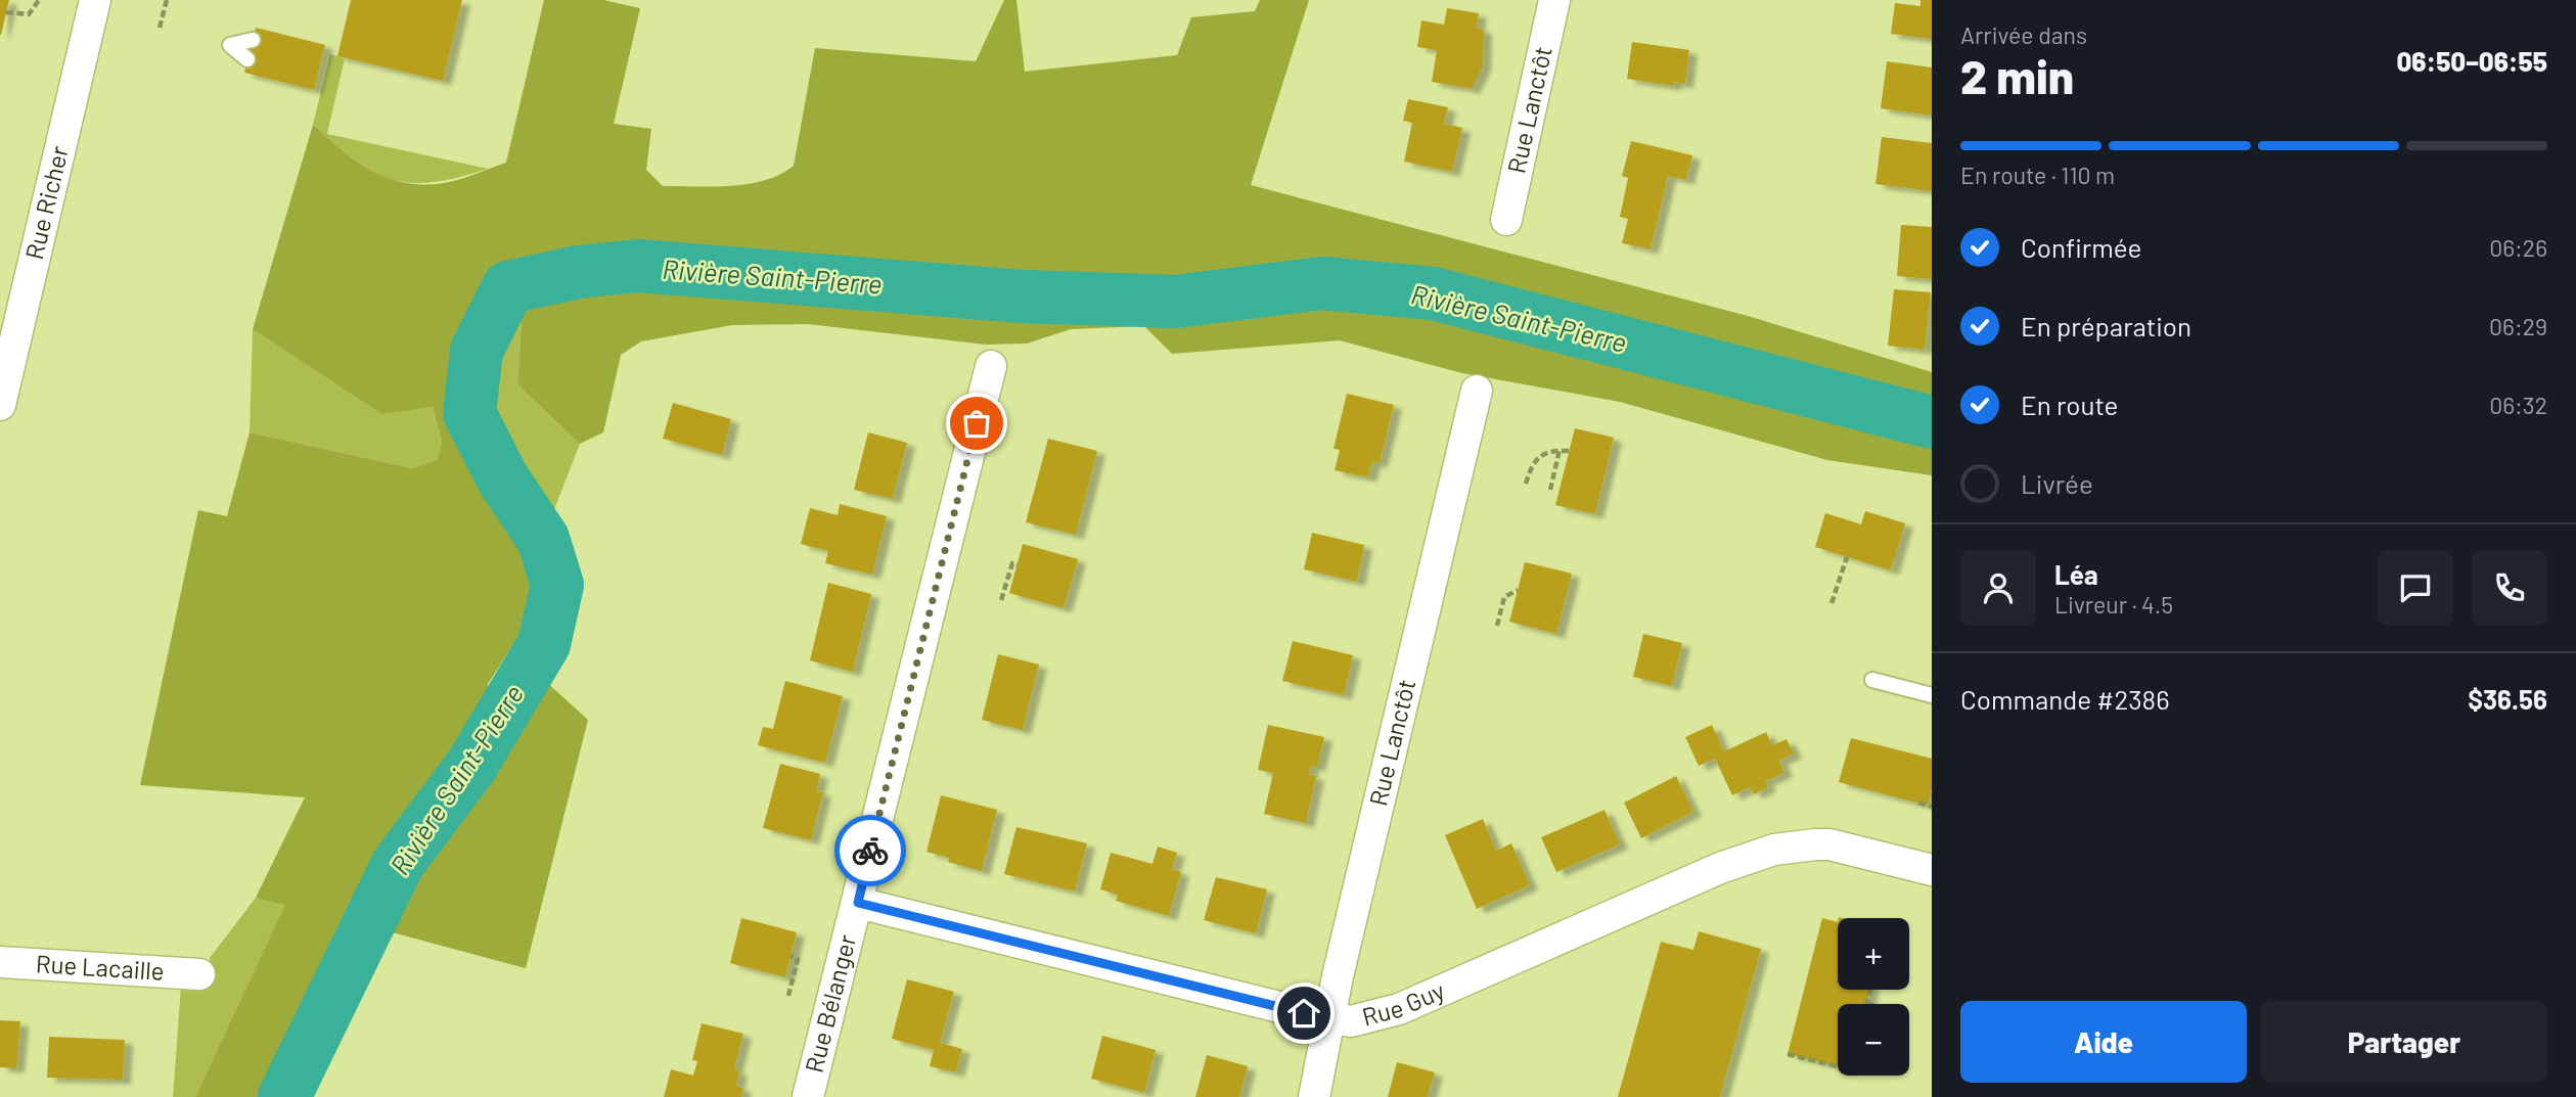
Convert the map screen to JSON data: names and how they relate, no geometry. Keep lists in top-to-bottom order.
{
  "streets": {
    "street": [
      "Rue Lanctôt",
      "Rue Richer",
      "Rue Lacaille",
      "Rue Bélanger",
      "Rue Guy"
    ]
  },
  "crossings": [
    ["Rue Lanctôt", "Rue Guy"],
    ["Rue Bélanger", "Rue Guy"]
  ],
  "water": ["Rivière Saint-Pierre"],
  "page": {
    "heading": ["2 min", "Arrivée dans", "06:50–06:55"],
    "panel": [
      "Léa",
      "Livreur · 4.5",
      "Commande #2386",
      "$36.56"
    ],
    "bar": "En route · 110 m",
    "list": [
      ["Confirmée", "06:26"],
      ["En préparation", "06:29"],
      ["En route", "06:32"],
      "Livrée"
    ],
    "map_buttons": ["+", "−"],
    "buttons": ["Aide", "Partager"]
  }
}
